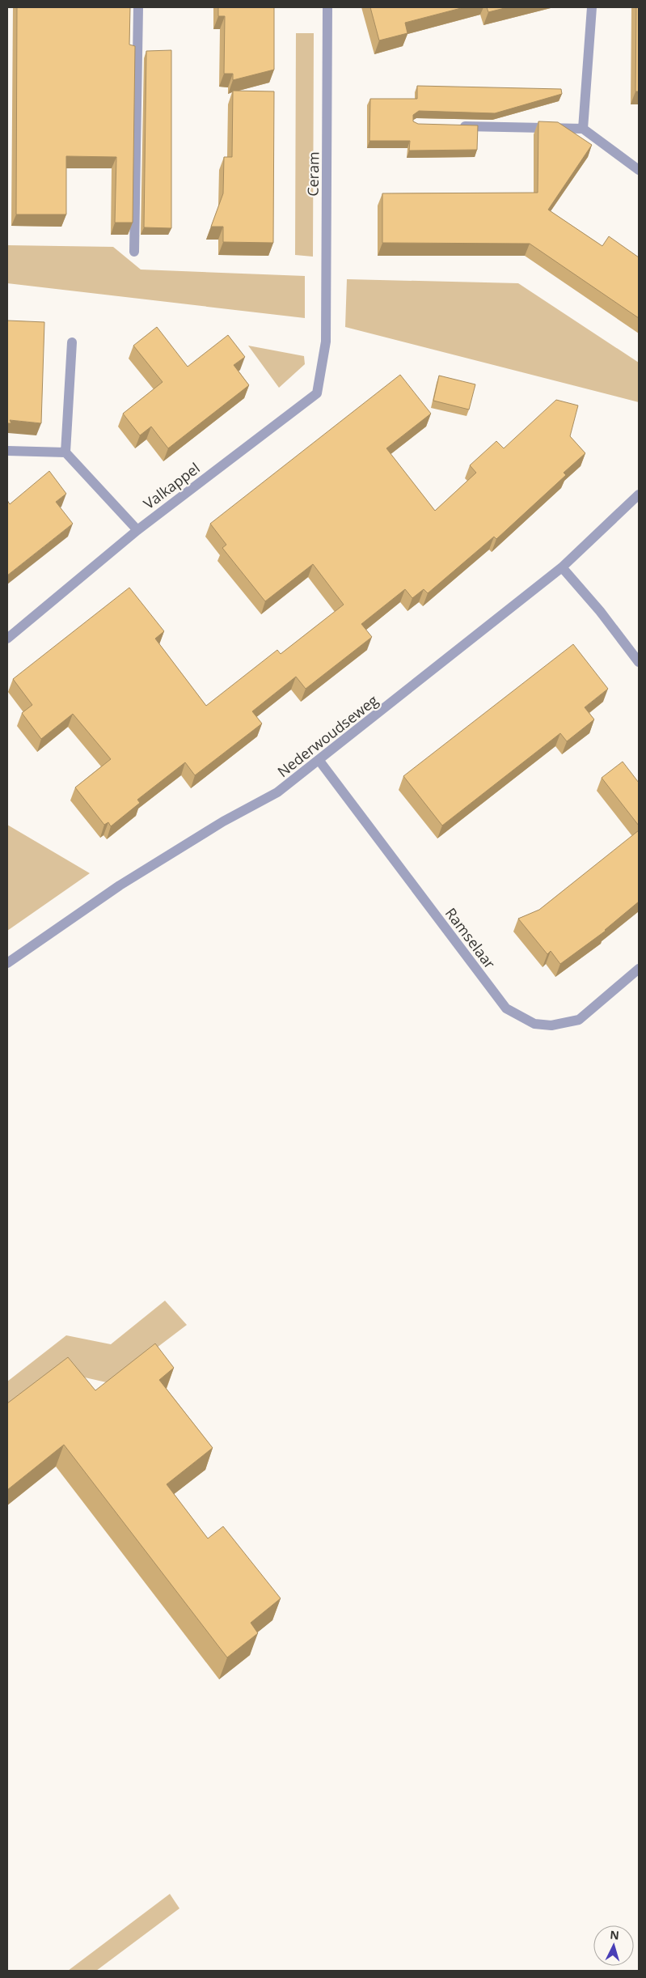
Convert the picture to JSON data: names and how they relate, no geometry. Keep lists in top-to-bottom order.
{
  "streets": {
    "street": [
      "Ceram",
      "Valkappel",
      "Nederwoudseweg",
      "Ramselaar"
    ]
  },
  "crossings": [
    ["Ceram", "Valkappel"],
    ["Nederwoudseweg", "Ramselaar"]
  ],
  "north": "top"
}
